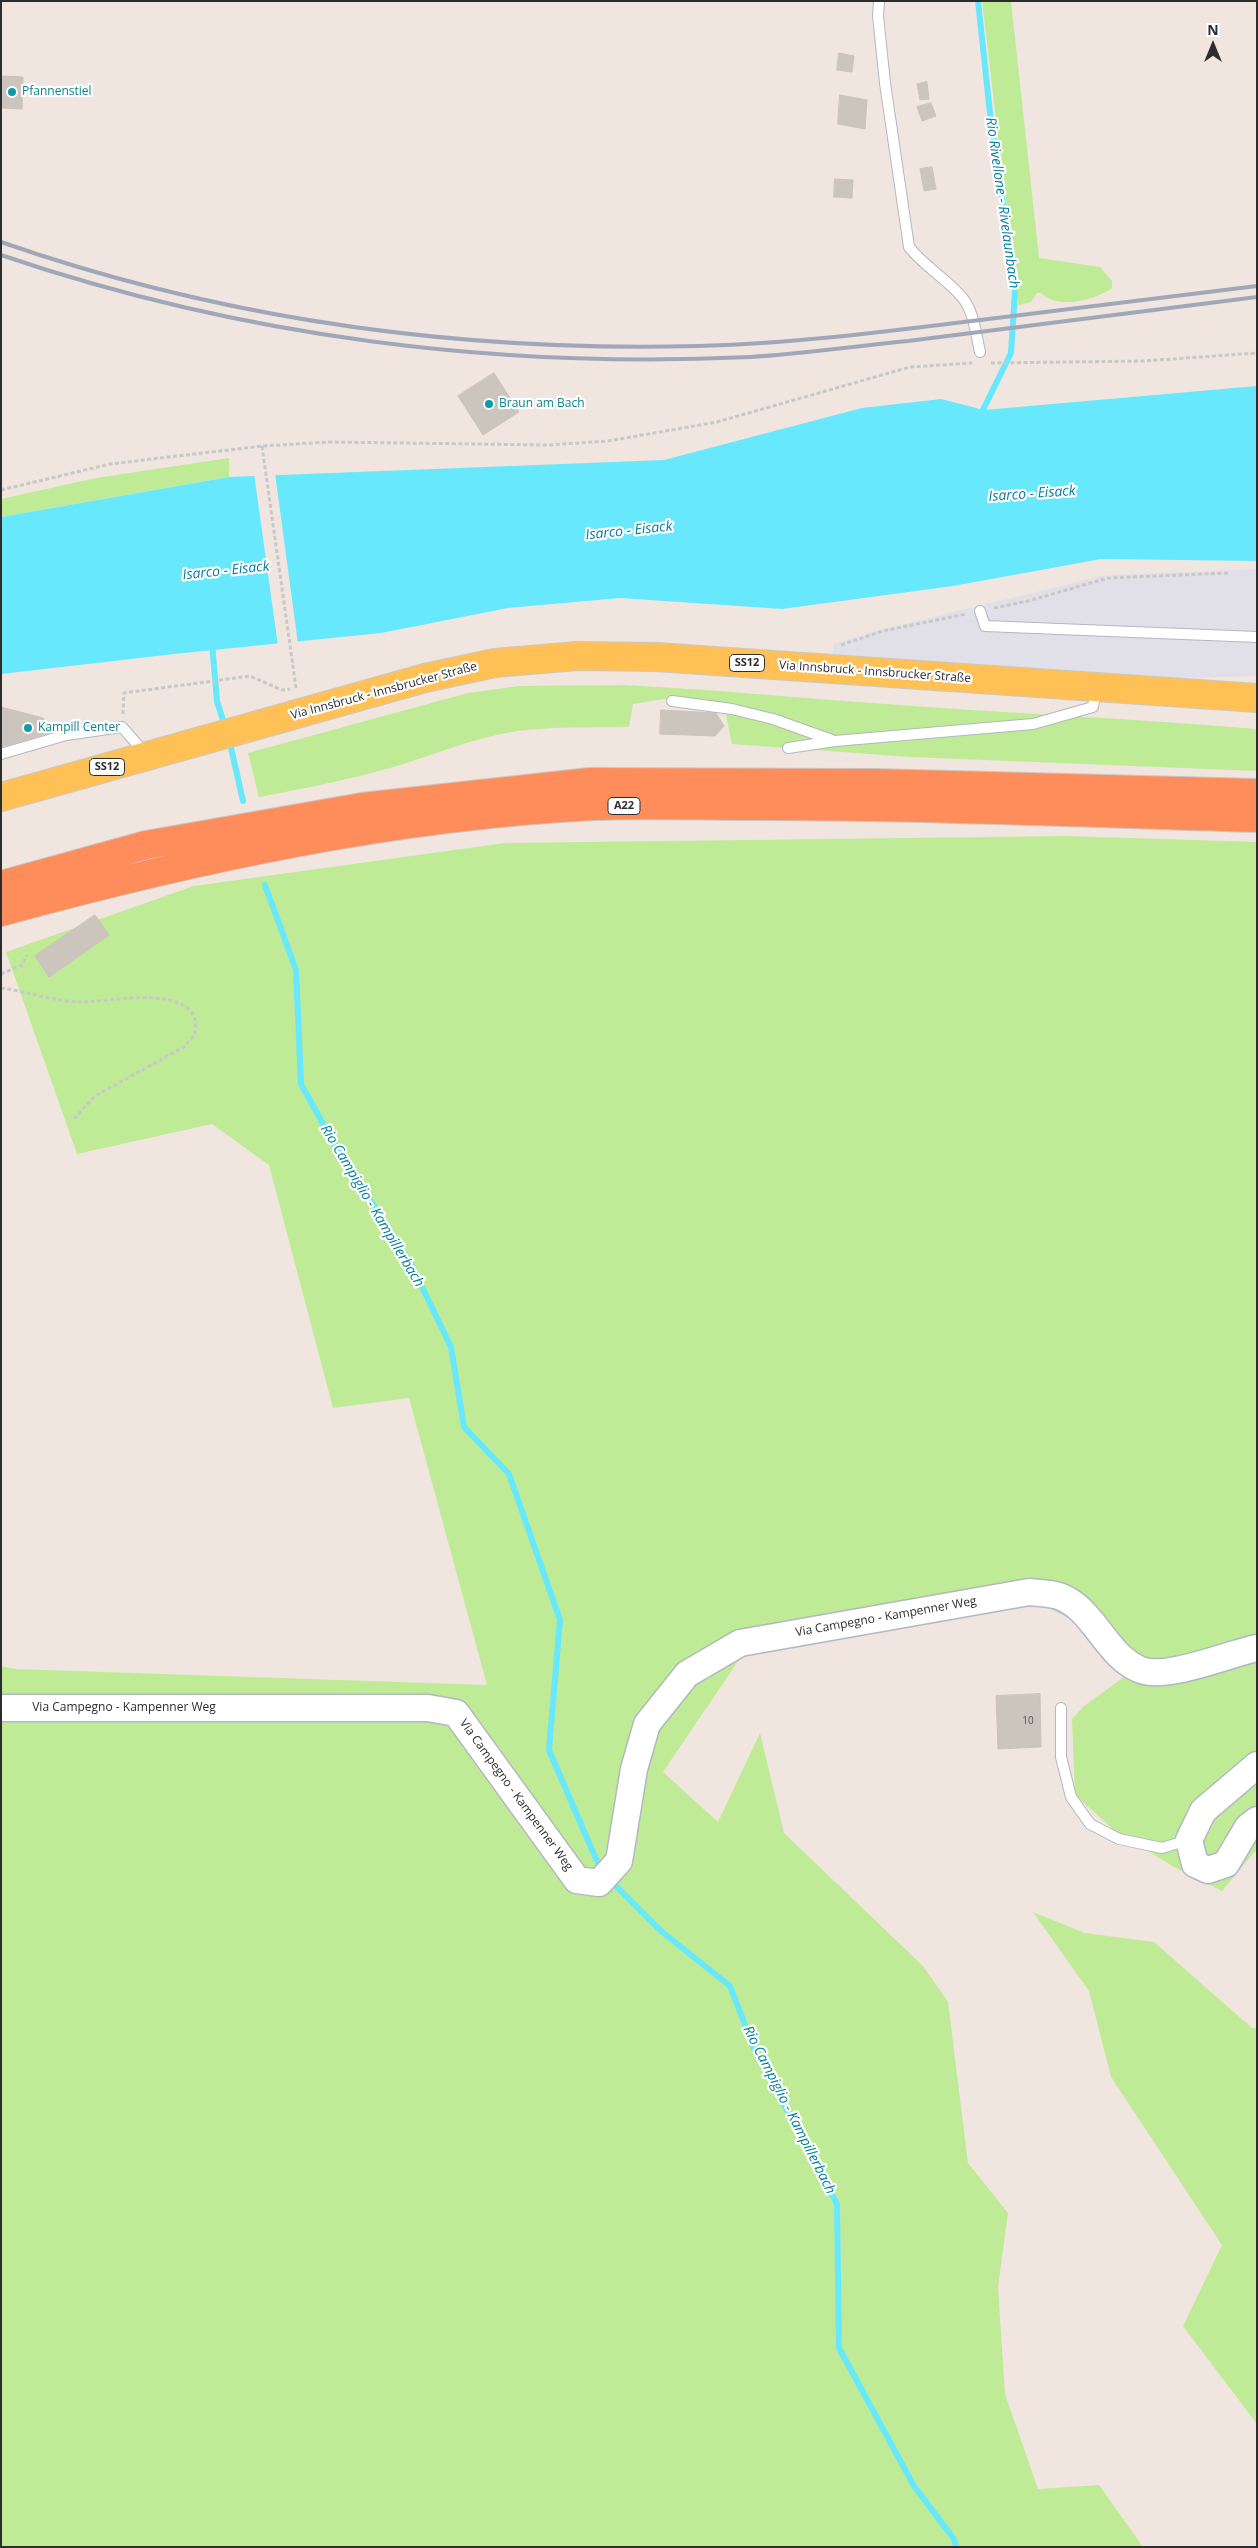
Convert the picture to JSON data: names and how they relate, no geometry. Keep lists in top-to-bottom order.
{
  "streets": {
    "highway": ["A22"],
    "main road": ["SS12", "Via Innsbruck - Innsbrucker Straße"],
    "street": ["Via Campegno - Kampenner Weg"]
  },
  "water": ["Rio Rivellone - Rivelaunbach", "Isarco - Eisack", "Rio Campiglio - Kampillerbach"],
  "places": ["Pfannenstiel", "Braun am Bach", "Kampill Center"],
  "house_numbers": ["10"],
  "north": "top"
}
